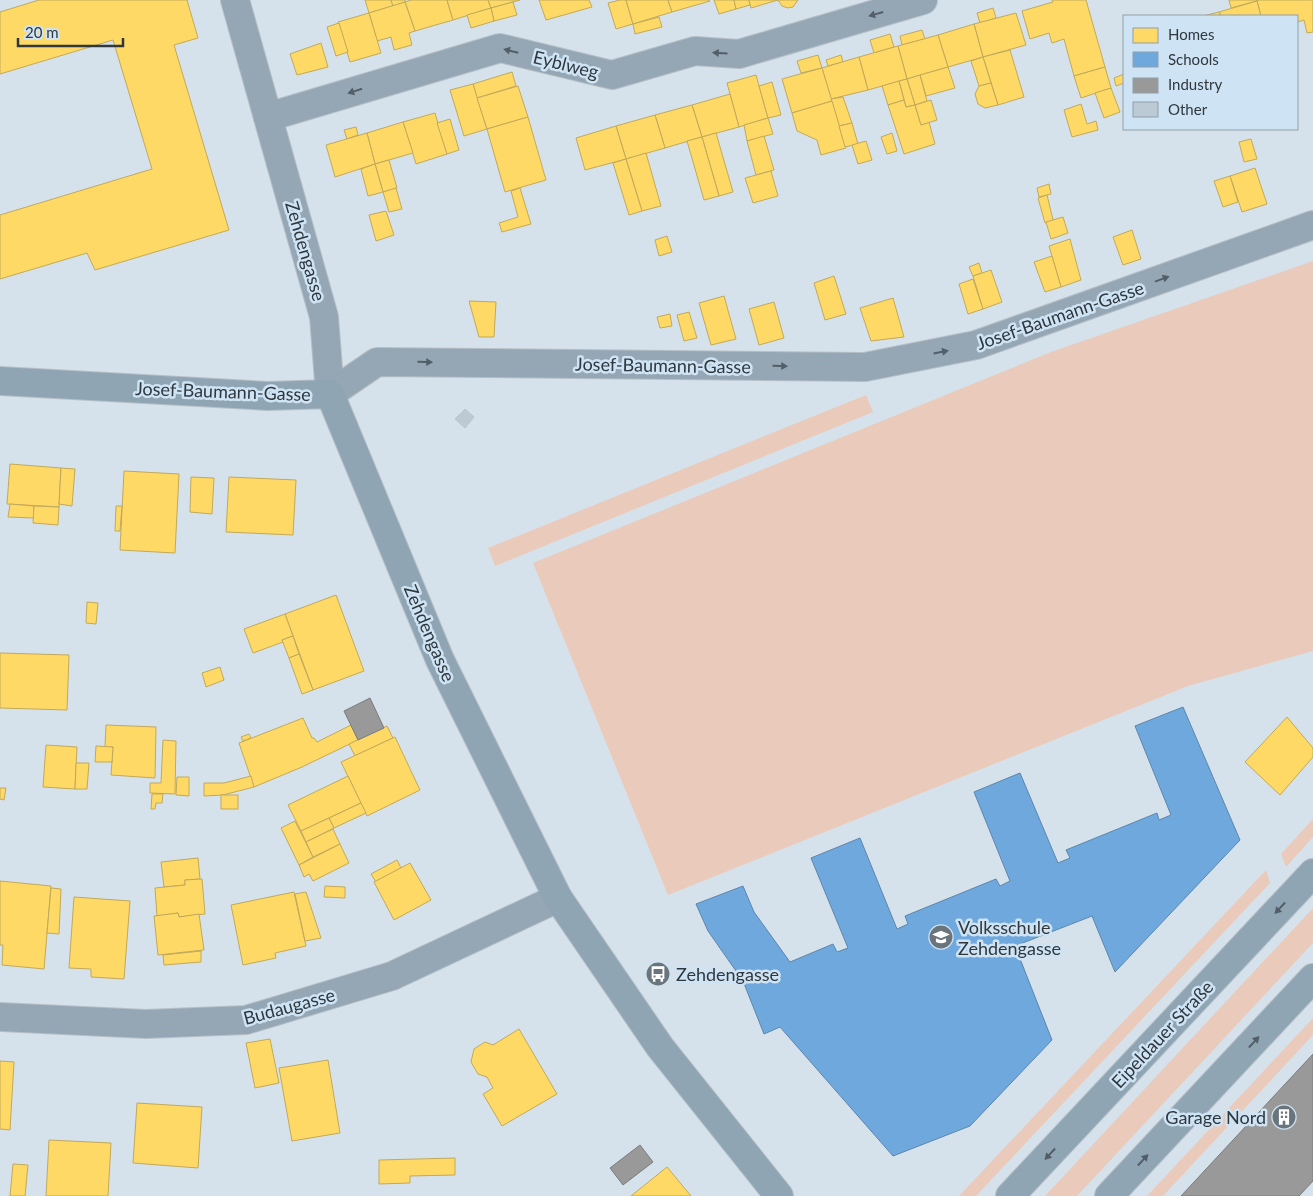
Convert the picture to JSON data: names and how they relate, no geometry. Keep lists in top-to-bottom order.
{
  "streets": {
    "street": [
      "Eyblweg",
      "Zehdengasse",
      "Josef-Baumann-Gasse",
      "Budaugasse",
      "Eipeldauer Straße"
    ]
  },
  "crossings": [
    ["Eyblweg", "Zehdengasse"],
    ["Zehdengasse", "Josef-Baumann-Gasse"],
    ["Zehdengasse", "Budaugasse"]
  ],
  "one_way": ["Eyblweg", "Josef-Baumann-Gasse"],
  "places": {
    "school or university": ["Volksschule Zehdengasse"],
    "bus stop": ["Zehdengasse"],
    "building": ["Garage Nord"]
  },
  "legend": [
    "Homes",
    "Schools",
    "Industry",
    "Other"
  ],
  "scale_bar": "20 m"
}
